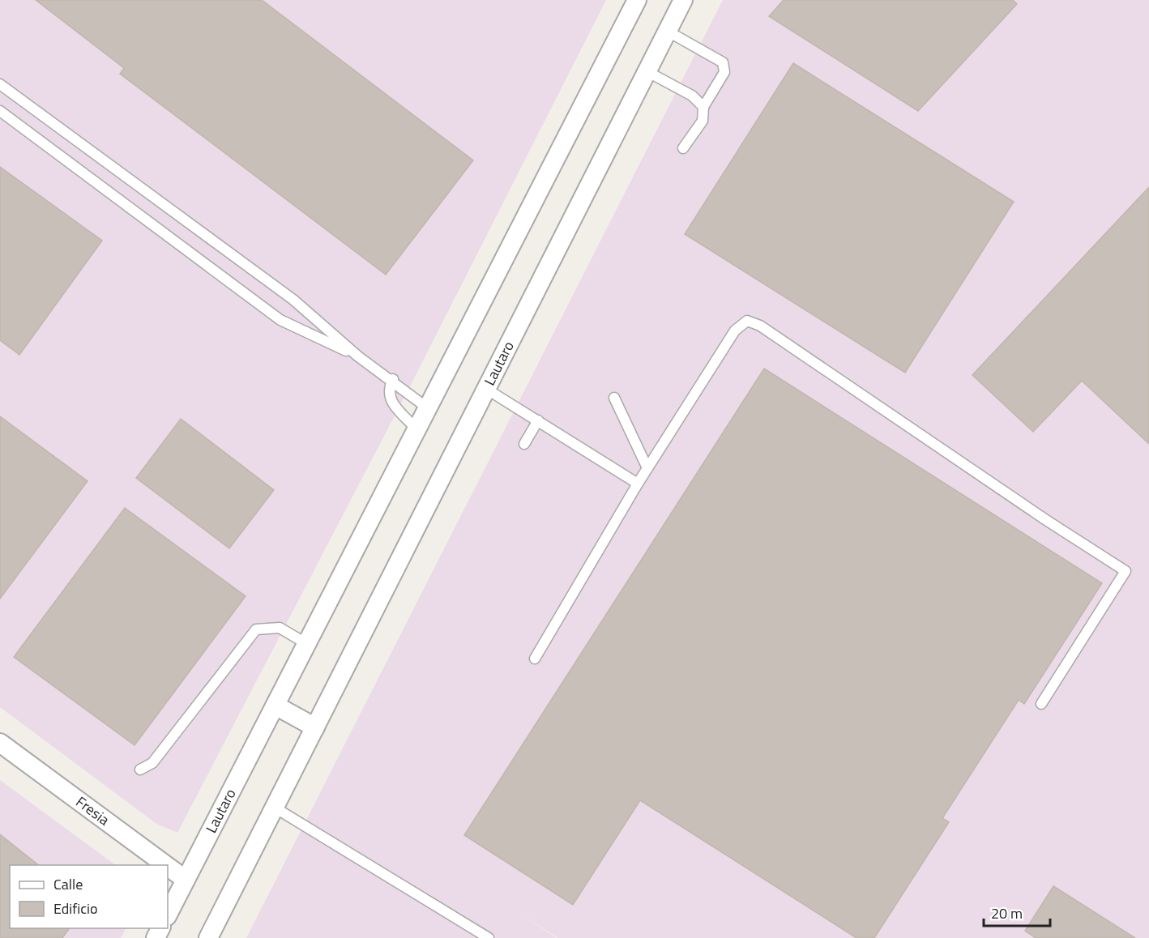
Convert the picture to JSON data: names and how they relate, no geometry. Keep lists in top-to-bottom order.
{
  "streets": {
    "street": ["Lautaro", "Fresia"]
  },
  "crossings": [
    ["Lautaro", "Fresia"]
  ],
  "legend": ["Calle", "Edificio"],
  "scale_bar": "20 m"
}
